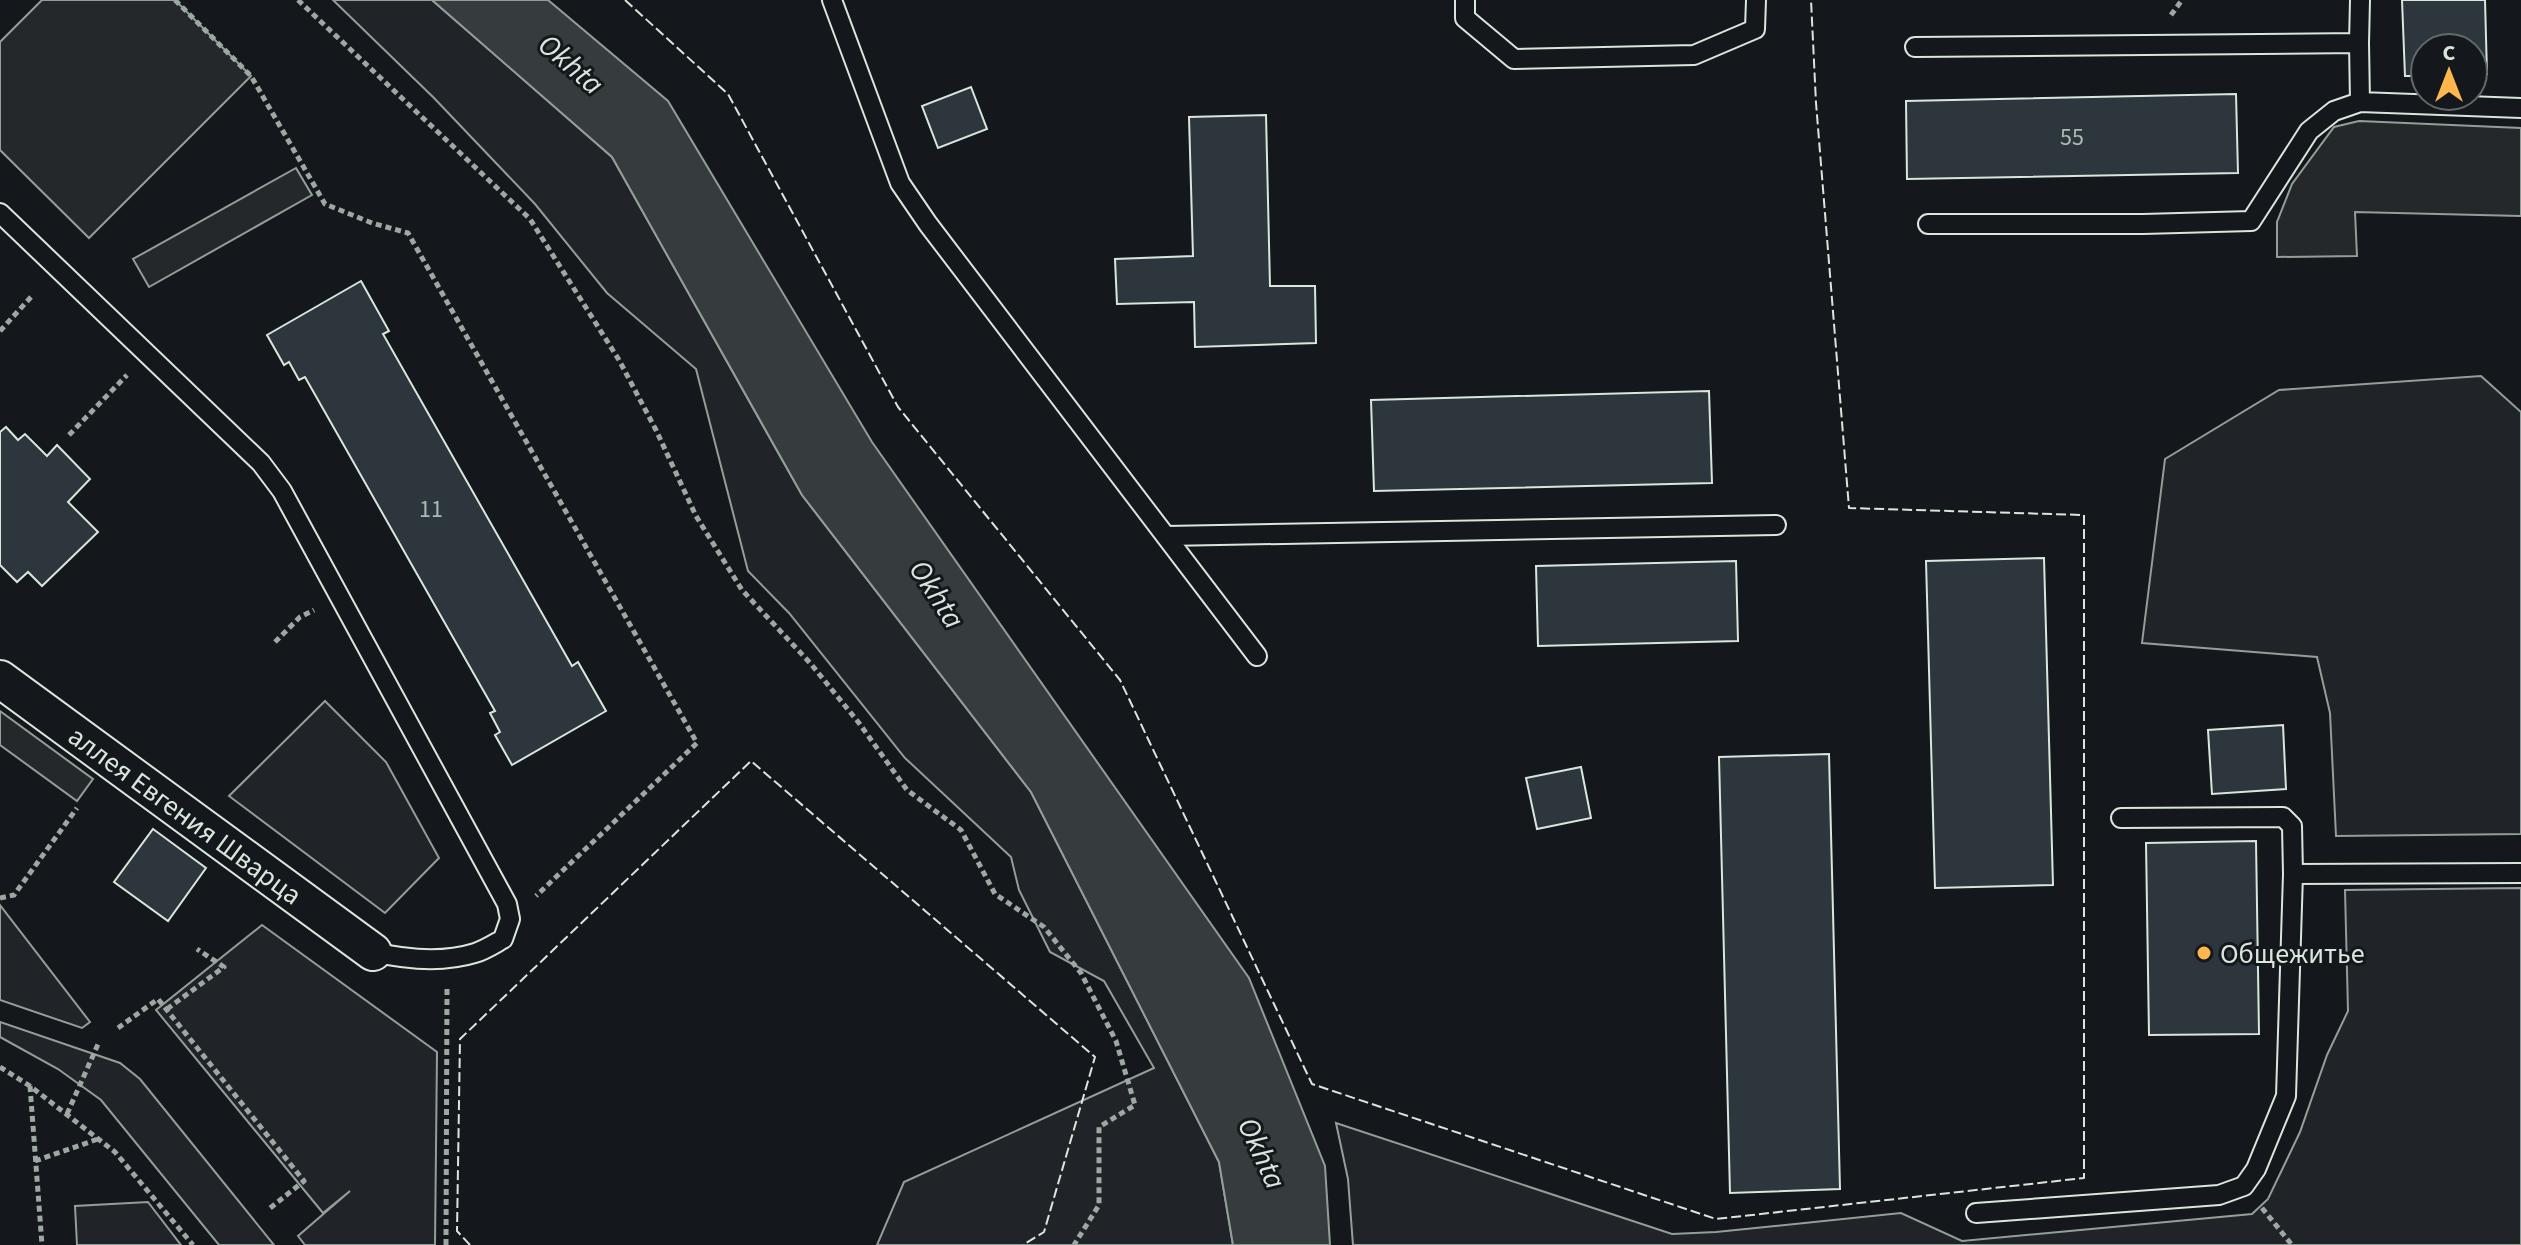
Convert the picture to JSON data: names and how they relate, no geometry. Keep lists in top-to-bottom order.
{
  "streets": {
    "street": ["аллея Евгения Шварца"]
  },
  "water": ["Okhta"],
  "places": ["Общежитье"],
  "house_numbers": ["55", "11"],
  "north": "top"
}
